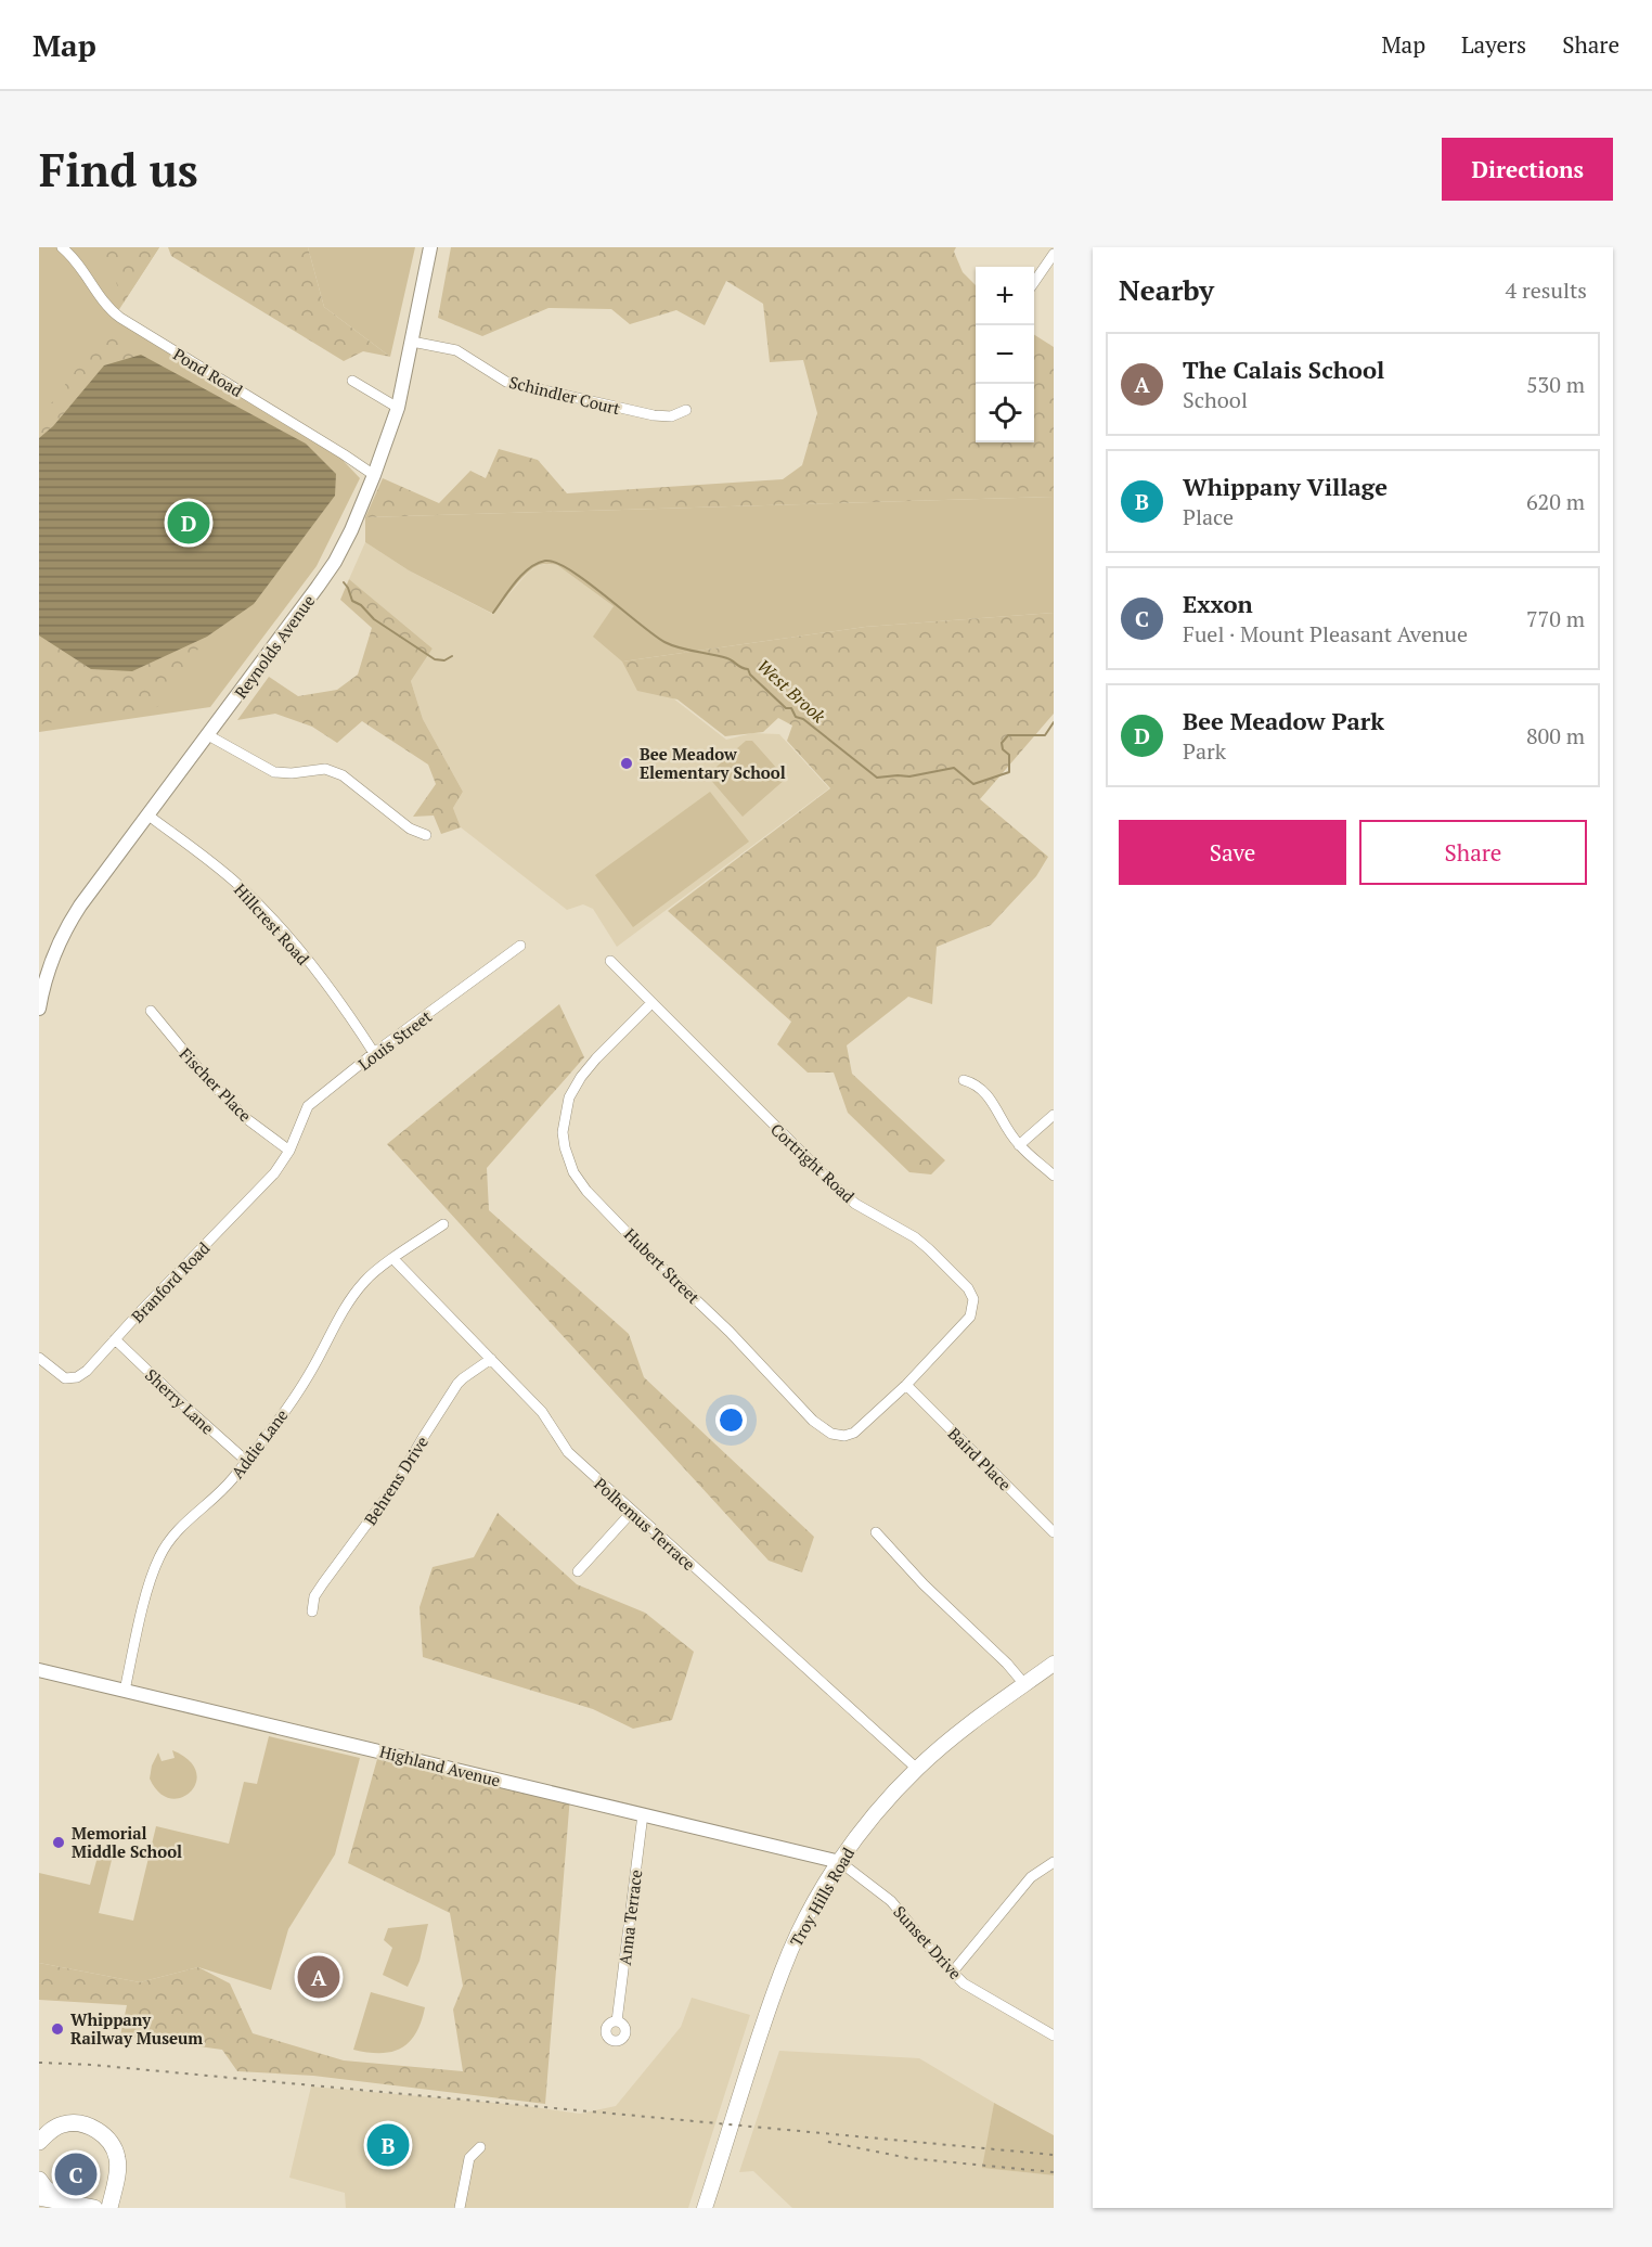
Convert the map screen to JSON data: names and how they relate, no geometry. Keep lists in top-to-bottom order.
{
  "streets": {
    "main road": ["Troy Hills Road"],
    "street": [
      "Pond Road",
      "Schindler Court",
      "Reynolds Avenue",
      "Hillcrest Road",
      "Louis Street",
      "Fischer Place",
      "Cortright Road",
      "Hubert Street",
      "Branford Road",
      "Sherry Lane",
      "Addie Lane",
      "Baird Place",
      "Behrens Drive",
      "Polhemus Terrace",
      "Highland Avenue",
      "Anna Terrace",
      "Sunset Drive"
    ]
  },
  "crossings": [
    ["Pond Road", "Reynolds Avenue"],
    ["Schindler Court", "Reynolds Avenue"],
    ["Reynolds Avenue", "Hillcrest Road"],
    ["Hillcrest Road", "Louis Street"],
    ["Louis Street", "Fischer Place"],
    ["Louis Street", "Branford Road"],
    ["Fischer Place", "Branford Road"],
    ["Cortright Road", "Hubert Street"],
    ["Cortright Road", "Baird Place"],
    ["Hubert Street", "Baird Place"],
    ["Branford Road", "Sherry Lane"],
    ["Sherry Lane", "Addie Lane"],
    ["Addie Lane", "Polhemus Terrace"],
    ["Addie Lane", "Highland Avenue"],
    ["Behrens Drive", "Polhemus Terrace"],
    ["Polhemus Terrace", "Troy Hills Road"],
    ["Highland Avenue", "Troy Hills Road"],
    ["Highland Avenue", "Anna Terrace"],
    ["Highland Avenue", "Sunset Drive"],
    ["Troy Hills Road", "Sunset Drive"]
  ],
  "water": ["West Brook"],
  "places": ["Bee Meadow Elementary School", "Memorial Middle School", "Whippany Railway Museum"],
  "page": {
    "header": "Map",
    "nav": ["Map", "Layers", "Share"],
    "buttons": [
      "Directions",
      ["Save", "Share"]
    ],
    "title": "Find us",
    "heading": ["Nearby", "4 results"],
    "map_buttons": ["+", "−"],
    "list": [
      {
        "mark": "A",
        "name": "The Calais School",
        "note": "School",
        "value": "530 m"
      },
      {
        "mark": "B",
        "name": "Whippany Village",
        "note": "Place",
        "value": "620 m"
      },
      {
        "mark": "C",
        "name": "Exxon",
        "note": "Fuel · Mount Pleasant Avenue",
        "value": "770 m"
      },
      {
        "mark": "D",
        "name": "Bee Meadow Park",
        "note": "Park",
        "value": "800 m"
      }
    ],
    "pins": [
      "D",
      "A",
      "B",
      "C"
    ]
  }
}
